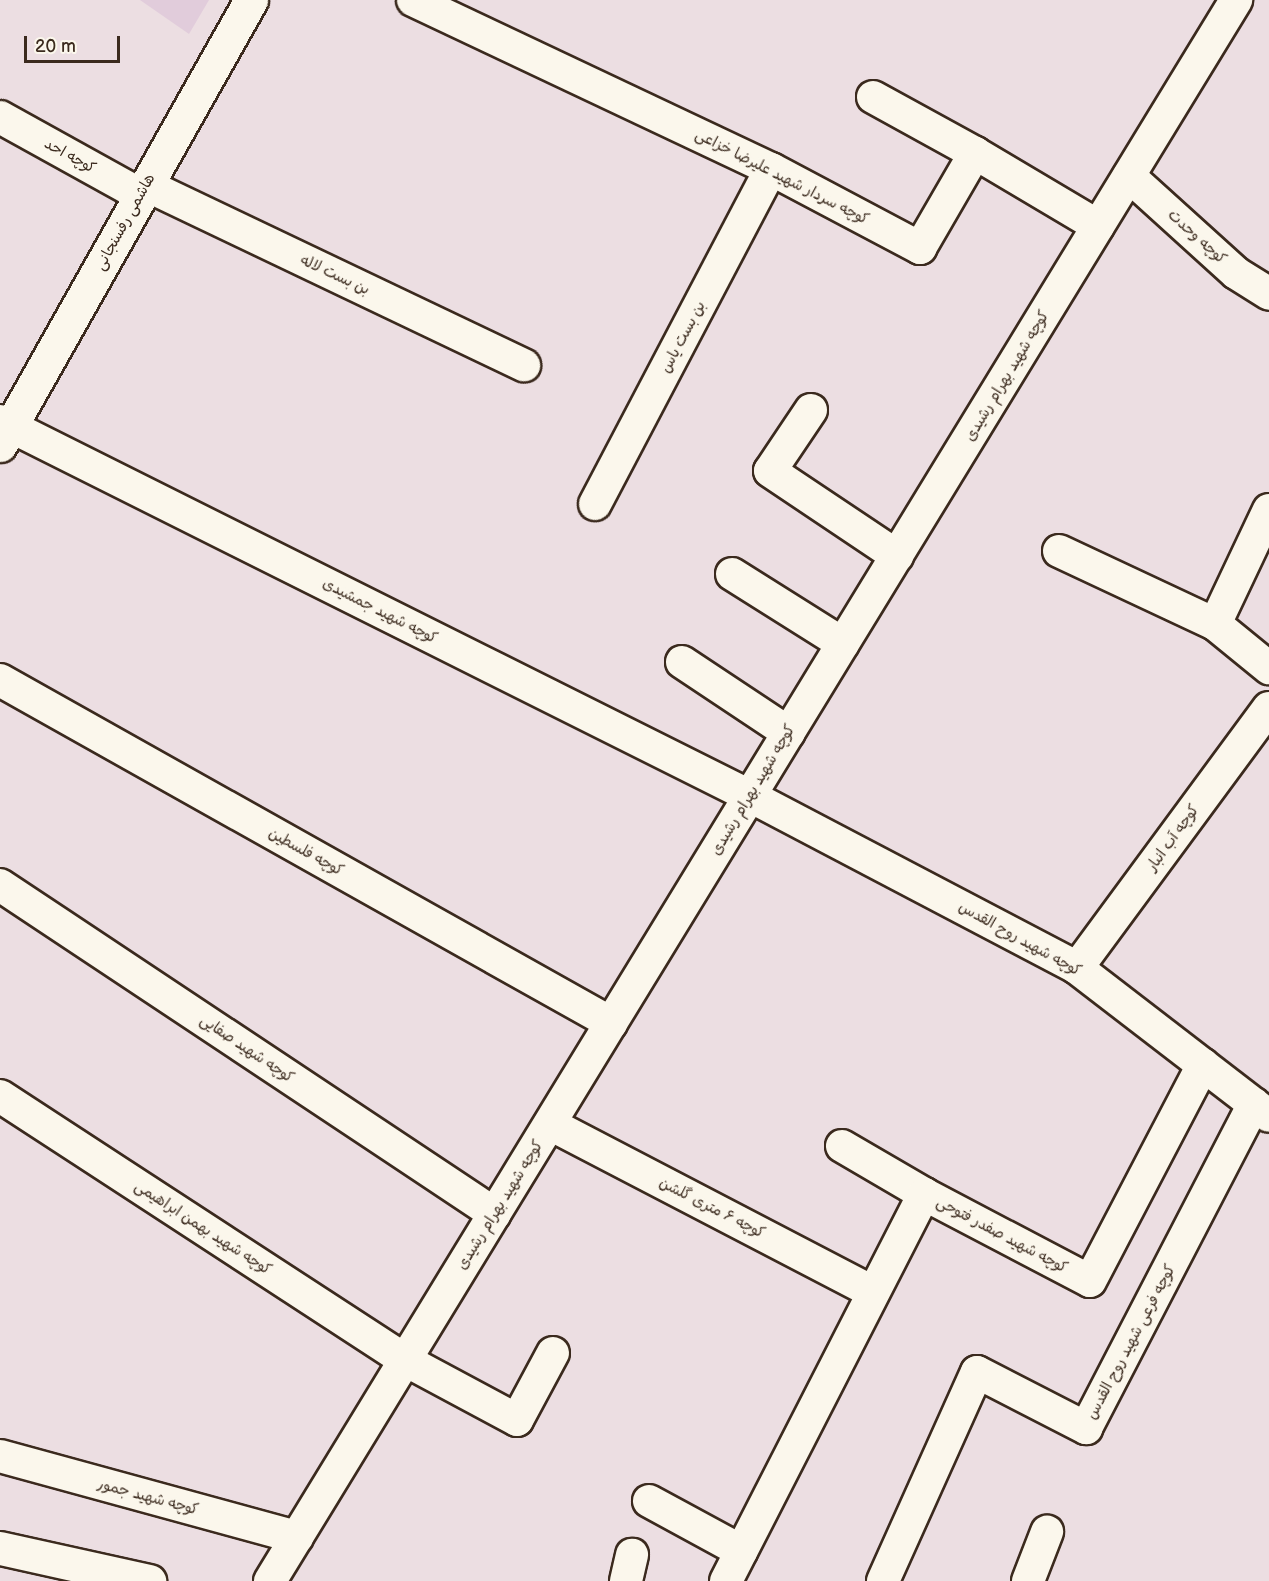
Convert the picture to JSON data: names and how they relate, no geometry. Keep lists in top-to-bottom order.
{
  "streets": {
    "main road": ["هاشمی رفسنجانی"],
    "street": [
      "کوچه احد",
      "کوچه سردار شهید علیرضا خزاعی",
      "کوچه وحدت",
      "بن بست لاله",
      "بن بست یاس",
      "کوچه شهید بهرام رشیدی",
      "کوچه شهید جمشیدی",
      "کوچه آب انبار",
      "کوچه فلسطین",
      "کوچه شهید روح القدس",
      "کوچه شهید صفایی",
      "کوچه ۶ متری گلشن",
      "کوچه شهید بهمن ابراهیمی",
      "کوچه شهید صفدر فتوحی",
      "کوچه فرعی شهید روح القدس",
      "کوچه شهید جمور"
    ]
  },
  "crossings": [
    ["کوچه احد", "هاشمی رفسنجانی"],
    ["کوچه احد", "بن بست لاله"],
    ["کوچه سردار شهید علیرضا خزاعی", "بن بست یاس"],
    ["هاشمی رفسنجانی", "بن بست لاله"],
    ["هاشمی رفسنجانی", "کوچه شهید جمشیدی"],
    ["کوچه وحدت", "کوچه شهید بهرام رشیدی"],
    ["کوچه شهید بهرام رشیدی", "کوچه شهید جمشیدی"],
    ["کوچه شهید بهرام رشیدی", "کوچه فلسطین"],
    ["کوچه شهید بهرام رشیدی", "کوچه شهید روح القدس"],
    ["کوچه شهید بهرام رشیدی", "کوچه شهید صفایی"],
    ["کوچه شهید بهرام رشیدی", "کوچه ۶ متری گلشن"],
    ["کوچه شهید بهرام رشیدی", "کوچه شهید بهمن ابراهیمی"],
    ["کوچه شهید بهرام رشیدی", "کوچه شهید جمور"],
    ["کوچه شهید جمشیدی", "کوچه شهید روح القدس"],
    ["کوچه آب انبار", "کوچه شهید روح القدس"],
    ["کوچه شهید روح القدس", "کوچه شهید صفدر فتوحی"],
    ["کوچه شهید روح القدس", "کوچه فرعی شهید روح القدس"],
    ["کوچه ۶ متری گلشن", "کوچه شهید صفدر فتوحی"]
  ],
  "scale_bar": "20 m"
}
